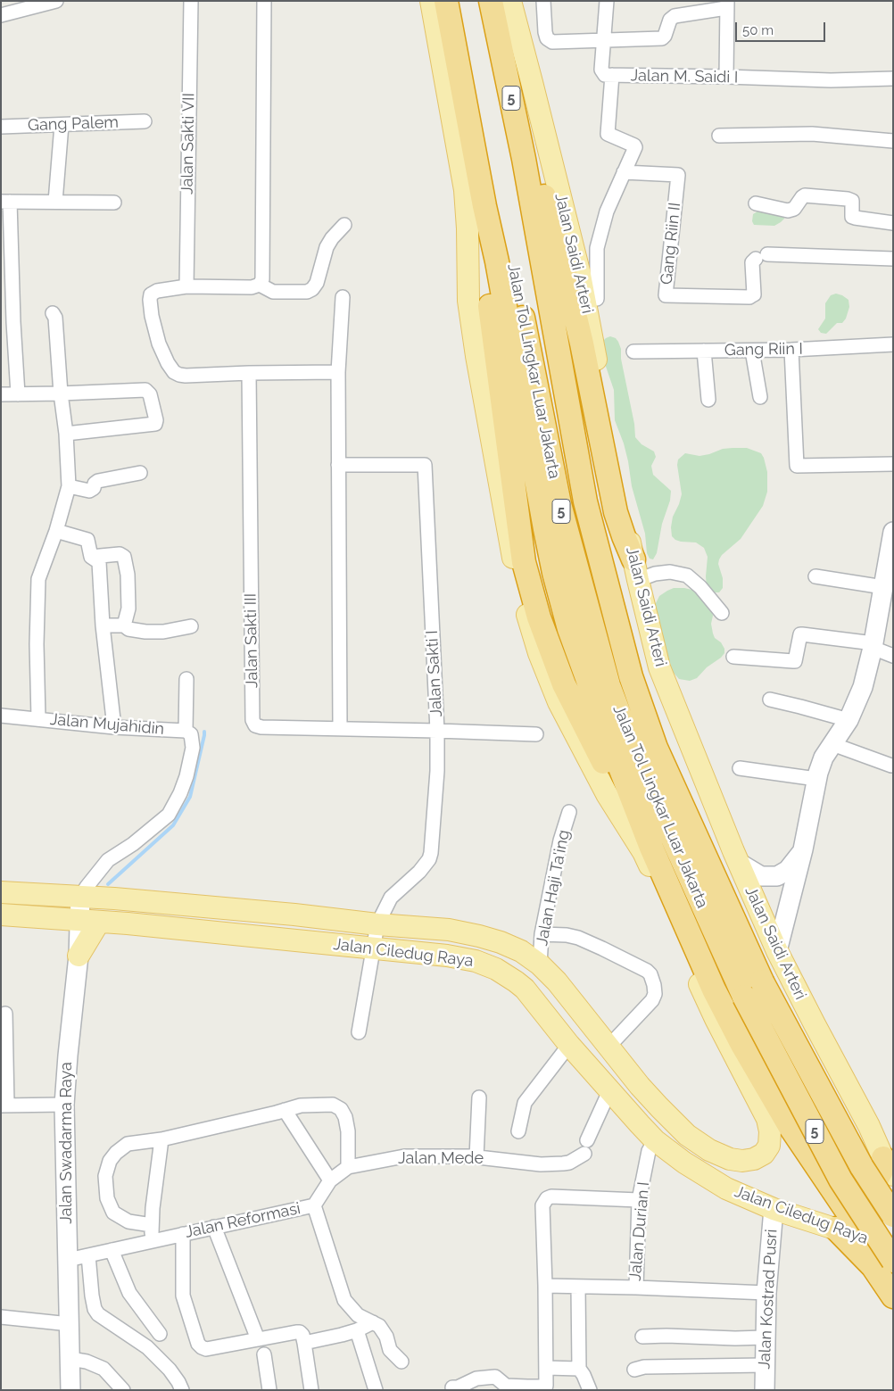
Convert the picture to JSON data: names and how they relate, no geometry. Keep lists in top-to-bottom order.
{
  "streets": {
    "highway": ["5", "Jalan Tol Lingkar Luar Jakarta"],
    "main road": ["Jalan Saidi Arteri", "Jalan Ciledug Raya"],
    "street": [
      "Jalan M. Saidi I",
      "Gang Palem",
      "Jalan Sakti VII",
      "Gang Riin II",
      "Gang Riin I",
      "Jalan Sakti III",
      "Jalan Sakti I",
      "Jalan Mujahidin",
      "Jalan Haji Ta'ing",
      "Jalan Swadarma Raya",
      "Jalan Mede",
      "Jalan Reformasi",
      "Jalan Durian I",
      "Jalan Kostrad Pusri"
    ]
  },
  "crossings": [
    ["Jalan Sakti III", "Jalan Sakti I"],
    ["Jalan Sakti I", "Jalan Ciledug Raya"],
    ["Jalan Mujahidin", "Jalan Ciledug Raya"],
    ["Jalan Haji Ta'ing", "Jalan Ciledug Raya"],
    ["Jalan Ciledug Raya", "Jalan Durian I"],
    ["Jalan Ciledug Raya", "Jalan Kostrad Pusri"],
    ["Jalan Swadarma Raya", "Jalan Reformasi"],
    ["Jalan Mede", "Jalan Reformasi"]
  ],
  "scale_bar": "50 m"
}
